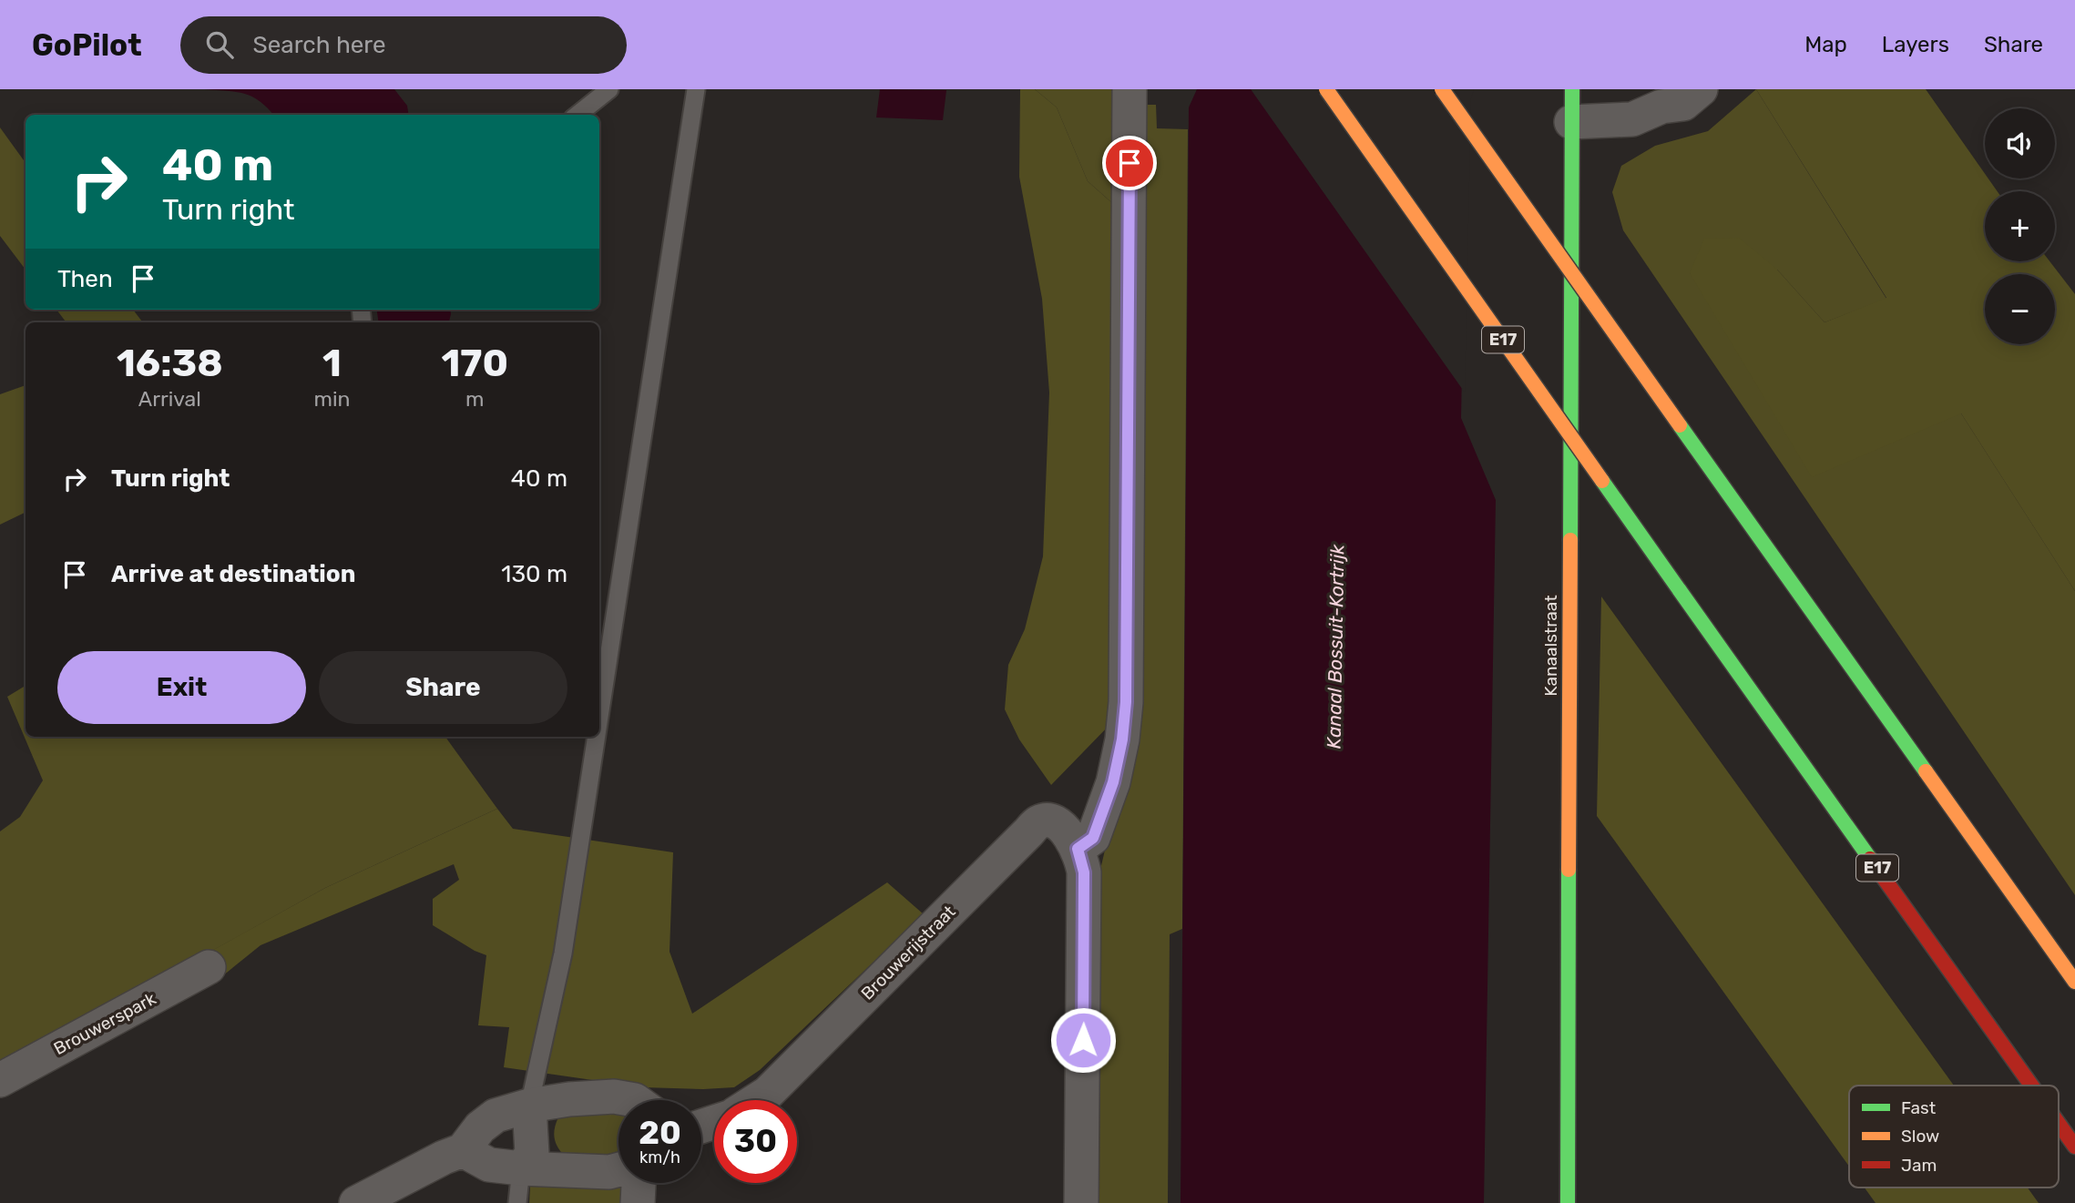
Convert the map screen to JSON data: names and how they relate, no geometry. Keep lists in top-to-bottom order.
{
  "streets": {
    "main road": ["E17", "Kanaalstraat"],
    "street": ["Brouwerijstraat", "Brouwerspark"]
  },
  "water": ["Kanaal Bossuit-Kortrijk"],
  "legend": ["Fast", "Slow", "Jam"],
  "page": {
    "header": "GoPilot",
    "search": "Search here",
    "nav": ["Map", "Layers", "Share"],
    "map_buttons": ["+", "−"],
    "turn": ["40 m", "Turn right"],
    "then": "Then",
    "eta": [
      "16:38",
      "Arrival",
      "1",
      "min",
      "170",
      "m"
    ],
    "list": [
      {
        "name": "Turn right",
        "value": "40 m"
      },
      {
        "name": "Arrive at destination",
        "value": "130 m"
      }
    ],
    "buttons": ["Exit", "Share"],
    "speed": "20 km/h",
    "limit": "30"
  }
}
